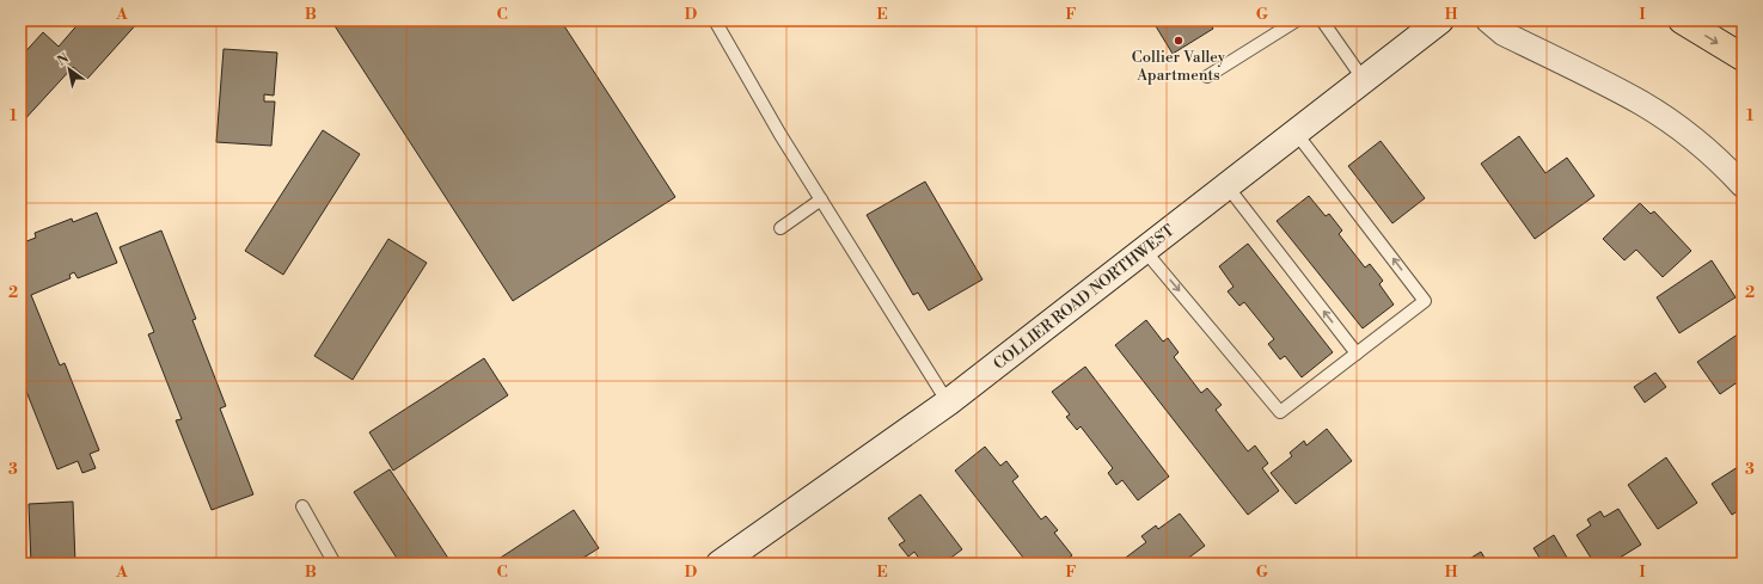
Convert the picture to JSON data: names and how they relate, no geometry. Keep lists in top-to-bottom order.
{
  "streets": {
    "street": ["COLLIER ROAD NORTHWEST"]
  },
  "places": ["Collier Valley Apartments"],
  "north": "top left",
  "grid": {
    "columns": [
      "A",
      "B",
      "C",
      "D",
      "E",
      "F",
      "G",
      "H",
      "I"
    ],
    "rows": ["1", "2", "3"]
  }
}
